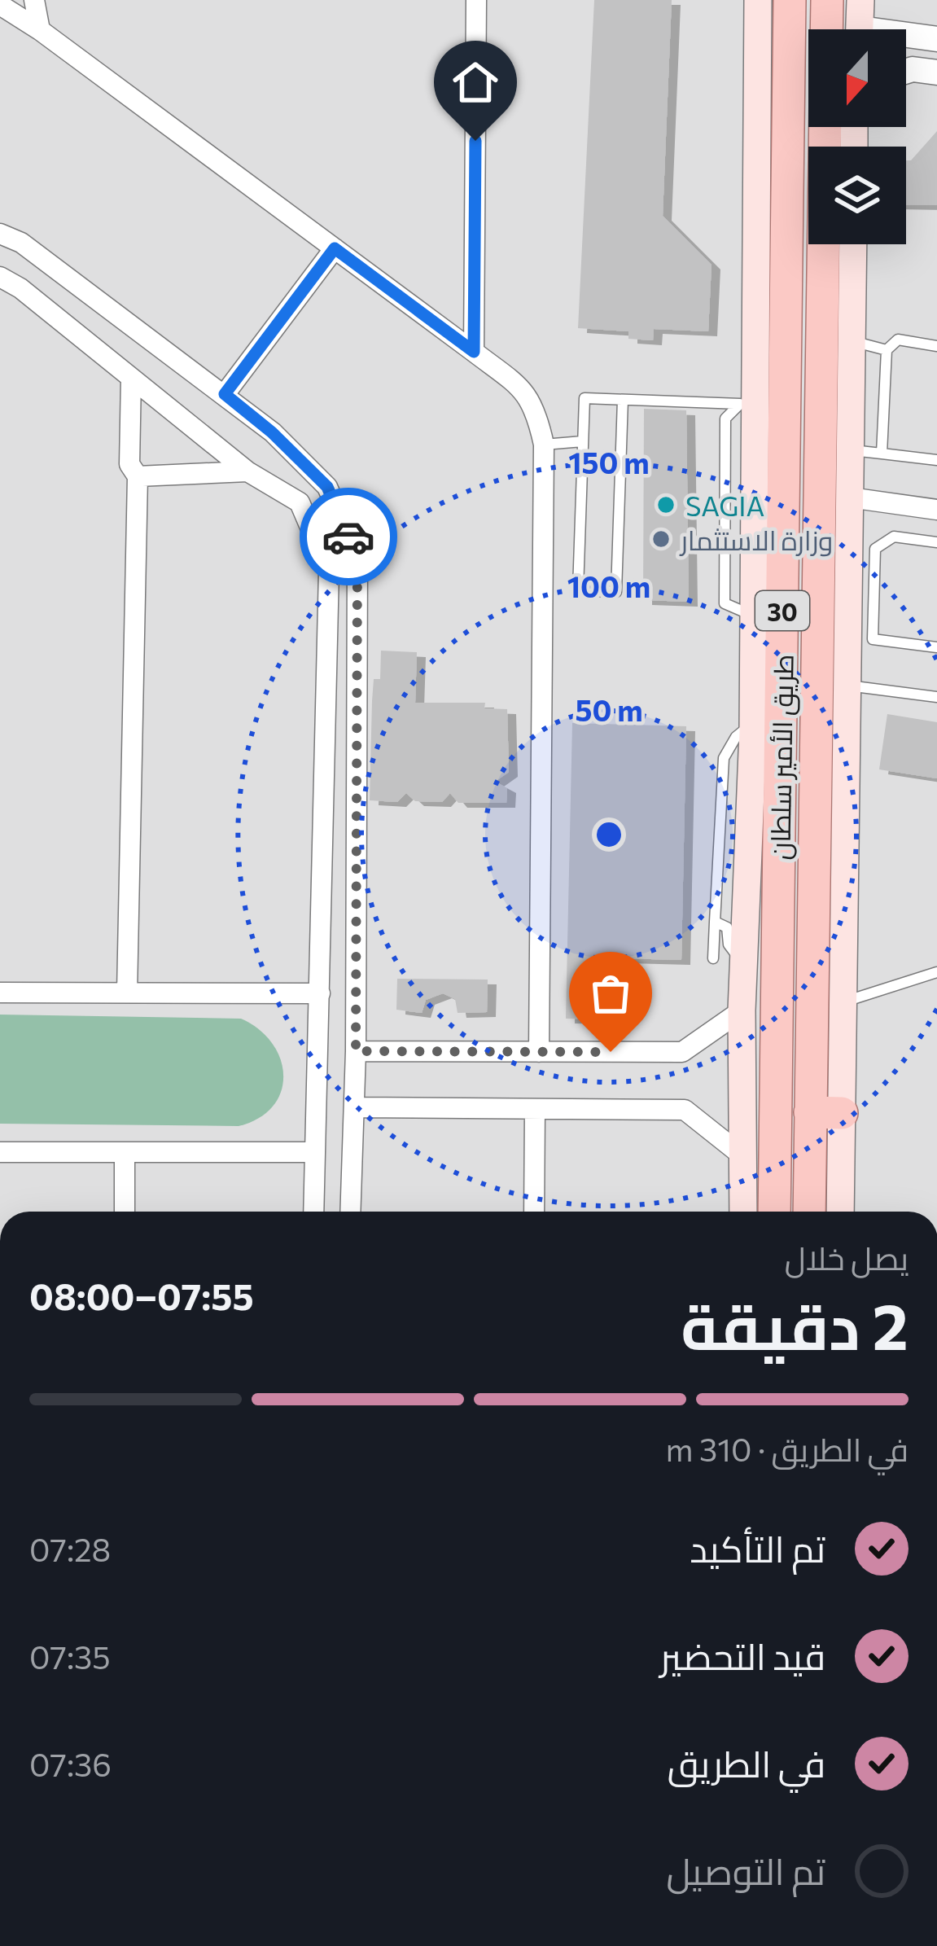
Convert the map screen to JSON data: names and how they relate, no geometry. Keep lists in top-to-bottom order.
{
  "streets": {
    "main road": ["30", "طريق الأمير سلطان"]
  },
  "places": ["SAGIA", "وزارة الاستثمار"],
  "north": "bottom",
  "page": {
    "heading": ["2 دقيقة", "يصل خلال", "07:55–08:00"],
    "bar": "في الطريق · 310 m",
    "list": [
      ["تم التأكيد", "07:28"],
      ["قيد التحضير", "07:35"],
      ["في الطريق", "07:36"],
      "تم التوصيل"
    ]
  },
  "rings": ["150 m", "100 m", "50 m"]
}
